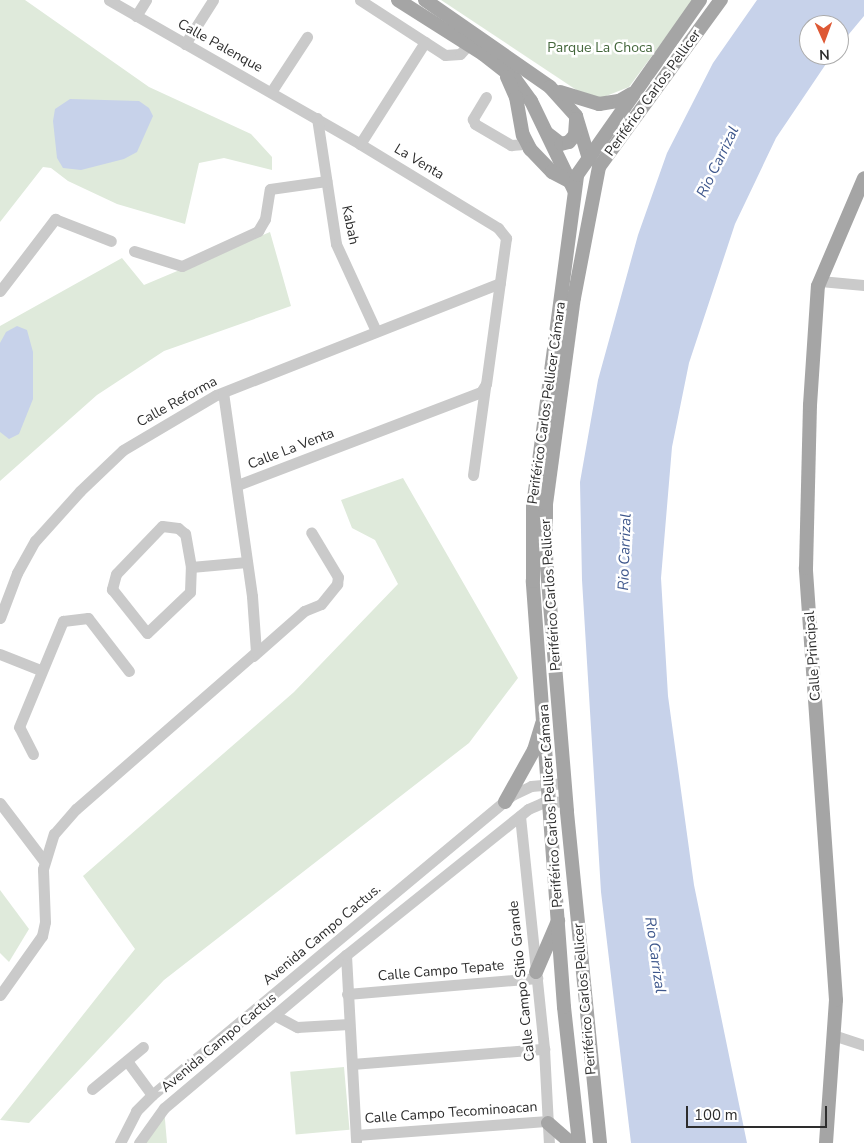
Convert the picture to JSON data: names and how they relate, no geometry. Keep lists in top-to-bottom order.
{
  "streets": {
    "main road": ["Periférico Carlos Pellicer", "Periférico Carlos Pellicer Cámara", "Calle Principal"],
    "street": [
      "Calle Palenque",
      "La Venta",
      "Kabah",
      "Calle Reforma",
      "Calle La Venta",
      "Avenida Campo Cactus.",
      "Calle Campo Tepate",
      "Calle Campo Sitio Grande",
      "Avenida Campo Cactus",
      "Calle Campo Tecominoacan"
    ]
  },
  "crossings": [
    ["Calle Palenque", "La Venta"],
    ["Calle Palenque", "Kabah"],
    ["Periférico Carlos Pellicer", "Periférico Carlos Pellicer Cámara"],
    ["Periférico Carlos Pellicer", "Avenida Campo Cactus."],
    ["Periférico Carlos Pellicer", "Avenida Campo Cactus"],
    ["La Venta", "Kabah"],
    ["La Venta", "Calle Reforma"],
    ["Kabah", "Calle Reforma"],
    ["Periférico Carlos Pellicer Cámara", "Avenida Campo Cactus."],
    ["Periférico Carlos Pellicer Cámara", "Avenida Campo Cactus"],
    ["Calle Campo Tepate", "Calle Campo Sitio Grande"],
    ["Calle Campo Sitio Grande", "Avenida Campo Cactus"],
    ["Calle Campo Sitio Grande", "Calle Campo Tecominoacan"]
  ],
  "water": ["Rio Carrizal"],
  "parks": ["Parque La Choca"],
  "scale_bar": "100 m",
  "north": "bottom"
}
